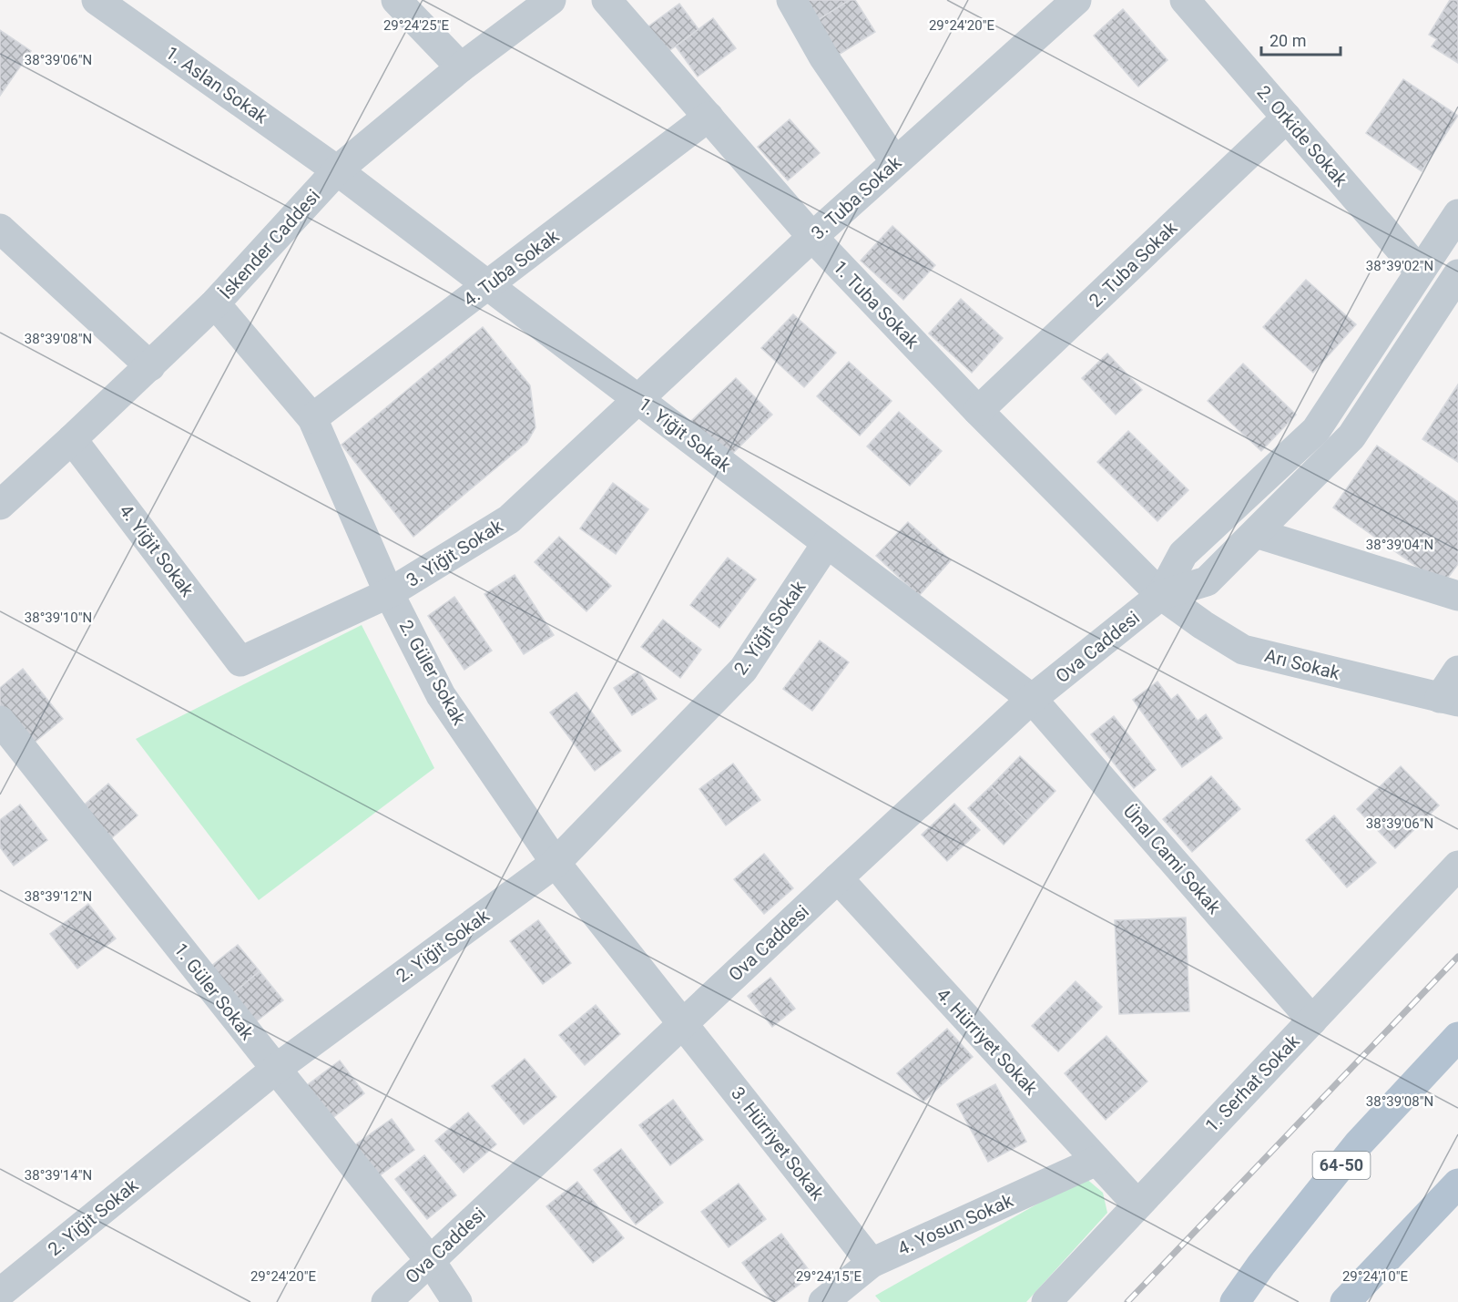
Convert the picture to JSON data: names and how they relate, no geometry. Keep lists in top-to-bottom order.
{
  "streets": {
    "main road": ["64-50"],
    "street": [
      "1. Aslan Sokak",
      "2. Orkide Sokak",
      "3. Tuba Sokak",
      "İskender Caddesi",
      "2. Tuba Sokak",
      "4. Tuba Sokak",
      "1. Tuba Sokak",
      "1. Yiğit Sokak",
      "4. Yiğit Sokak",
      "3. Yiğit Sokak",
      "2. Yiğit Sokak",
      "Ova Caddesi",
      "Arı Sokak",
      "2. Güler Sokak",
      "Ünal Cami Sokak",
      "1. Güler Sokak",
      "4. Hürriyet Sokak",
      "1. Serhat Sokak",
      "3. Hürriyet Sokak",
      "4. Yosun Sokak"
    ]
  },
  "crossings": [
    ["1. Aslan Sokak", "İskender Caddesi"],
    ["1. Aslan Sokak", "1. Yiğit Sokak"],
    ["2. Orkide Sokak", "2. Tuba Sokak"],
    ["2. Orkide Sokak", "Ova Caddesi"],
    ["3. Tuba Sokak", "1. Tuba Sokak"],
    ["3. Tuba Sokak", "1. Yiğit Sokak"],
    ["3. Tuba Sokak", "3. Yiğit Sokak"],
    ["İskender Caddesi", "1. Yiğit Sokak"],
    ["İskender Caddesi", "4. Yiğit Sokak"],
    ["İskender Caddesi", "2. Güler Sokak"],
    ["2. Tuba Sokak", "1. Tuba Sokak"],
    ["4. Tuba Sokak", "1. Tuba Sokak"],
    ["4. Tuba Sokak", "1. Yiğit Sokak"],
    ["4. Tuba Sokak", "2. Güler Sokak"],
    ["1. Tuba Sokak", "Ova Caddesi"],
    ["1. Tuba Sokak", "Arı Sokak"],
    ["1. Yiğit Sokak", "3. Yiğit Sokak"],
    ["1. Yiğit Sokak", "2. Yiğit Sokak"],
    ["1. Yiğit Sokak", "Ova Caddesi"],
    ["1. Yiğit Sokak", "Ünal Cami Sokak"],
    ["4. Yiğit Sokak", "3. Yiğit Sokak"],
    ["3. Yiğit Sokak", "2. Güler Sokak"],
    ["2. Yiğit Sokak", "2. Güler Sokak"],
    ["2. Yiğit Sokak", "1. Güler Sokak"],
    ["Ova Caddesi", "Arı Sokak"],
    ["Ova Caddesi", "2. Güler Sokak"],
    ["Ova Caddesi", "Ünal Cami Sokak"],
    ["Ova Caddesi", "1. Güler Sokak"],
    ["Ova Caddesi", "4. Hürriyet Sokak"],
    ["Ova Caddesi", "3. Hürriyet Sokak"],
    ["2. Güler Sokak", "3. Hürriyet Sokak"],
    ["Ünal Cami Sokak", "1. Serhat Sokak"],
    ["4. Hürriyet Sokak", "1. Serhat Sokak"],
    ["4. Hürriyet Sokak", "4. Yosun Sokak"],
    ["3. Hürriyet Sokak", "4. Yosun Sokak"]
  ],
  "scale_bar": "20 m",
  "coordinates": [
    "29°24'25\"E",
    "29°24'20\"E",
    "38°39'06\"N",
    "38°39'02\"N",
    "38°39'08\"N",
    "38°39'04\"N",
    "38°39'10\"N",
    "38°39'12\"N",
    "38°39'14\"N",
    "29°24'15\"E",
    "29°24'10\"E"
  ]
}
